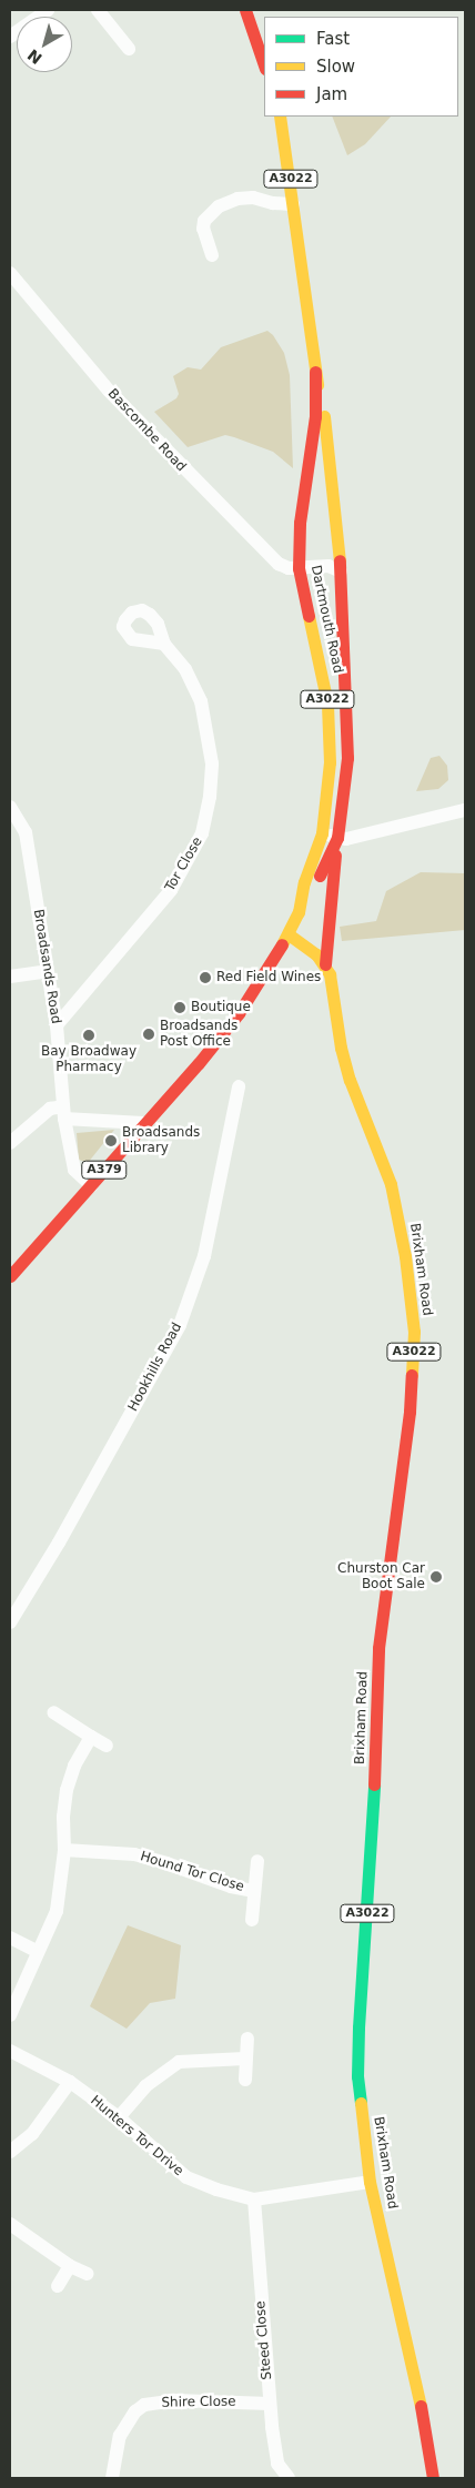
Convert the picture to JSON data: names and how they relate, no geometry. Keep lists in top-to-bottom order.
{
  "streets": {
    "main road": [
      "A3022",
      "Dartmouth Road",
      "A379",
      "Brixham Road"
    ],
    "street": [
      "Bascombe Road",
      "Tor Close",
      "Broadsands Road",
      "Hookhills Road",
      "Hound Tor Close",
      "Hunters Tor Drive",
      "Steed Close",
      "Shire Close"
    ]
  },
  "crossings": [
    ["Bascombe Road", "Dartmouth Road"],
    ["Dartmouth Road", "A379"],
    ["Dartmouth Road", "Brixham Road"],
    ["Tor Close", "Broadsands Road"],
    ["Broadsands Road", "A379"],
    ["Brixham Road", "Hunters Tor Drive"],
    ["Hunters Tor Drive", "Steed Close"],
    ["Steed Close", "Shire Close"]
  ],
  "places": [
    "Red Field Wines",
    "Boutique",
    "Broadsands Post Office",
    "Bay Broadway Pharmacy",
    "Broadsands Library",
    "Churston Car Boot Sale"
  ],
  "legend": ["Fast", "Slow", "Jam"],
  "north": "bottom left"
}
